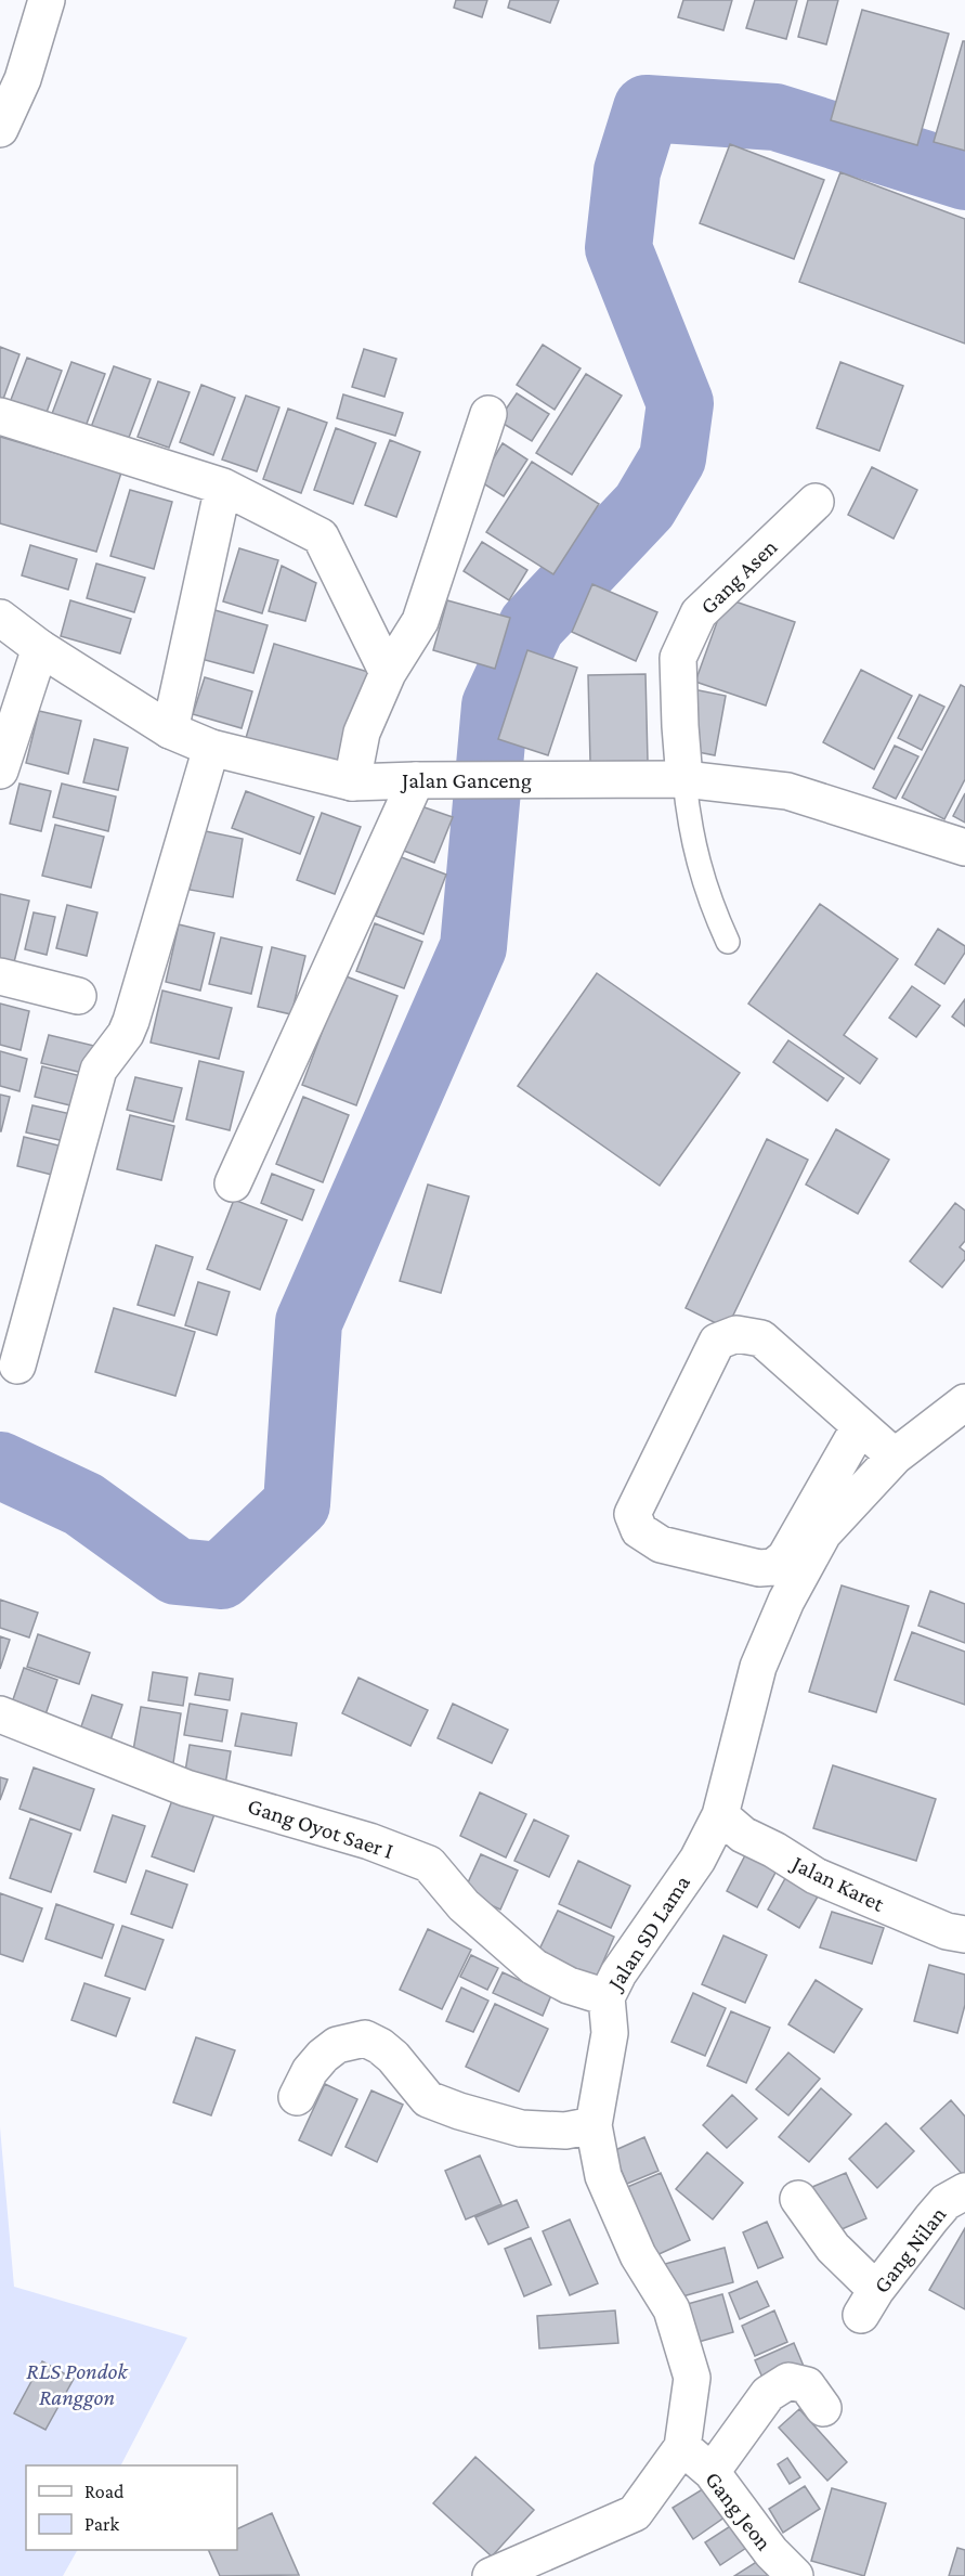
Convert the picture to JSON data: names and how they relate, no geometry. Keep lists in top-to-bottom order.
{
  "streets": {
    "street": [
      "Gang Asen",
      "Jalan Ganceng",
      "Gang Oyot Saer I",
      "Jalan Karet",
      "Jalan SD Lama",
      "Gang Nilan",
      "Gang Jeon"
    ]
  },
  "crossings": [
    ["Gang Asen", "Jalan Ganceng"],
    ["Gang Oyot Saer I", "Jalan SD Lama"],
    ["Jalan Karet", "Jalan SD Lama"],
    ["Jalan SD Lama", "Gang Jeon"]
  ],
  "parks": ["RLS Pondok Ranggon"],
  "legend": ["Road", "Park"]
}
